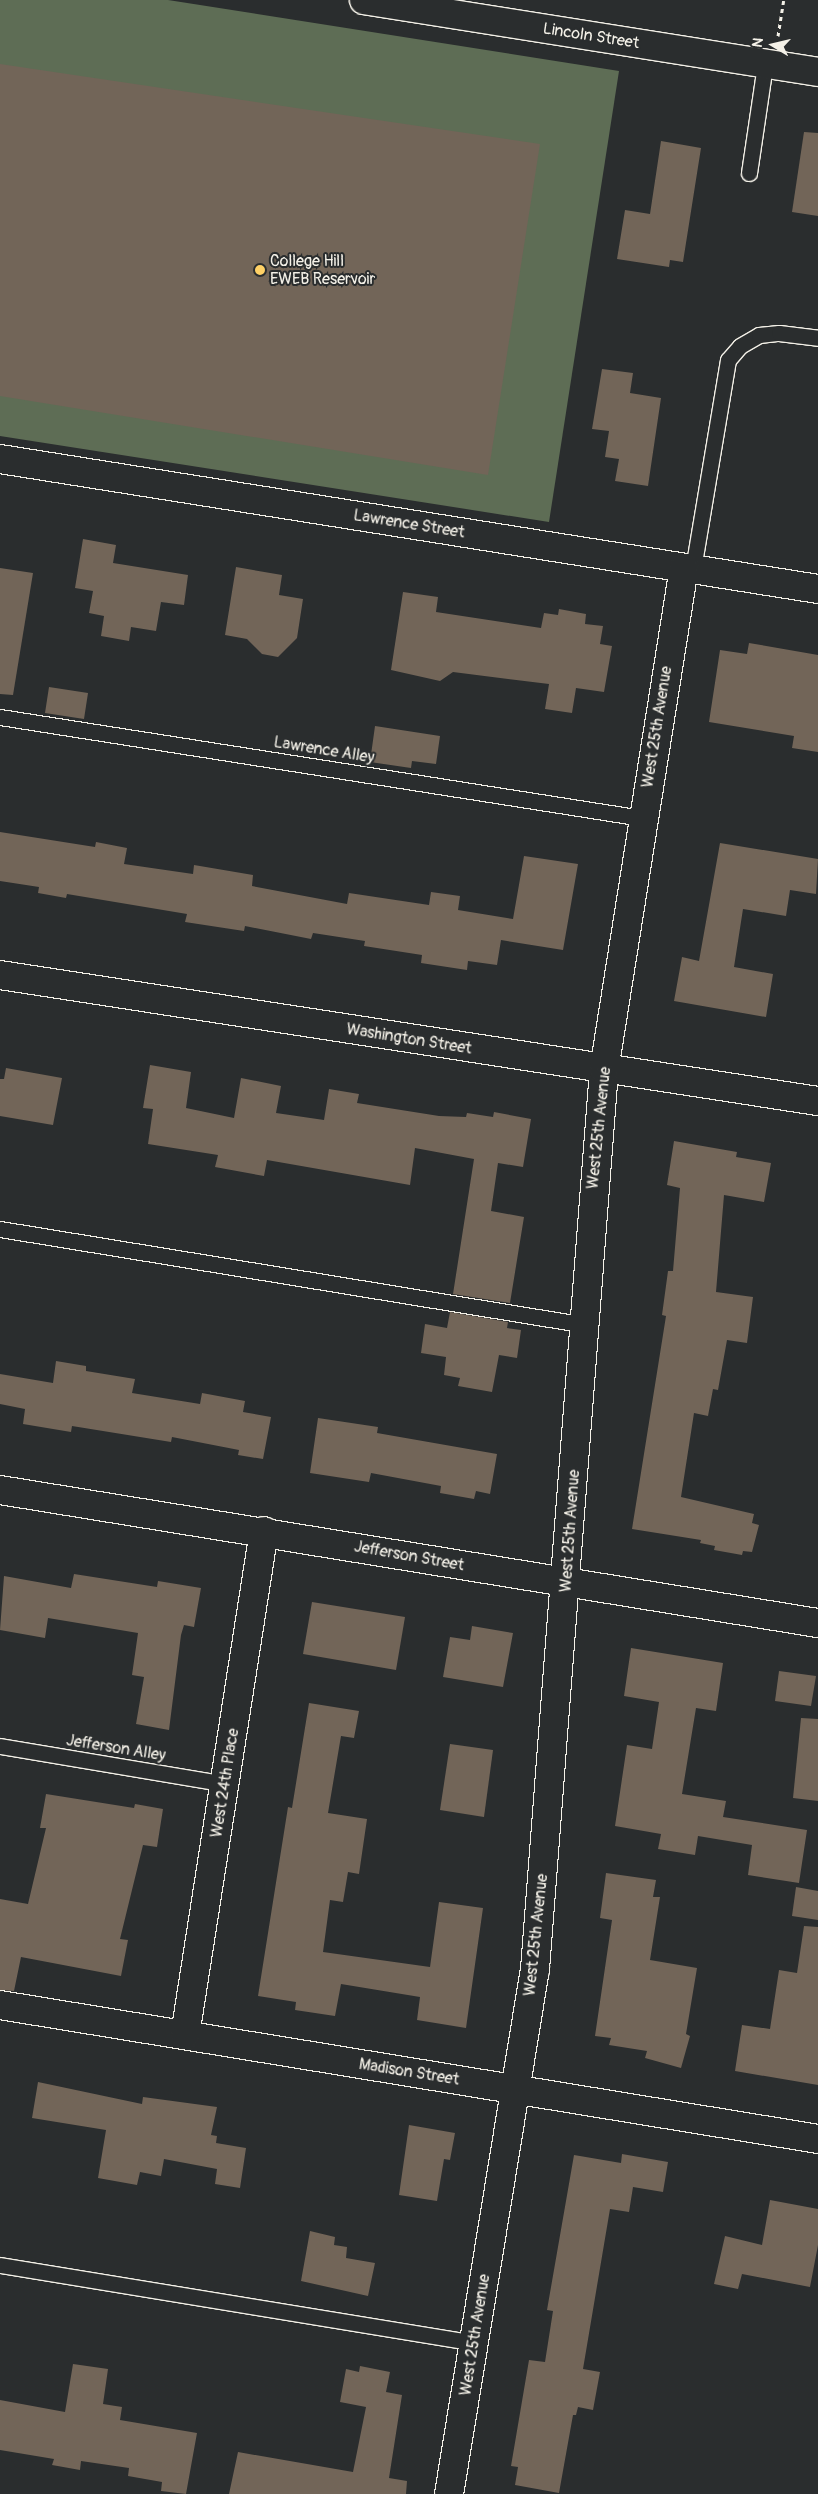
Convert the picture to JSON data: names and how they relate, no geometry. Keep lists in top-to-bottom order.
{
  "streets": {
    "street": [
      "Lincoln Street",
      "Lawrence Street",
      "West 25th Avenue",
      "Washington Street",
      "Jefferson Street",
      "West 24th Place",
      "Madison Street"
    ],
    "lane": ["Lawrence Alley", "Jefferson Alley"]
  },
  "crossings": [
    ["Lawrence Street", "West 25th Avenue"],
    ["West 25th Avenue", "Lawrence Alley"],
    ["West 25th Avenue", "Washington Street"],
    ["West 25th Avenue", "Jefferson Street"],
    ["West 25th Avenue", "Madison Street"],
    ["Jefferson Street", "West 24th Place"],
    ["Jefferson Alley", "West 24th Place"],
    ["West 24th Place", "Madison Street"]
  ],
  "places": ["College Hill EWEB Reservoir"],
  "north": "left"
}
